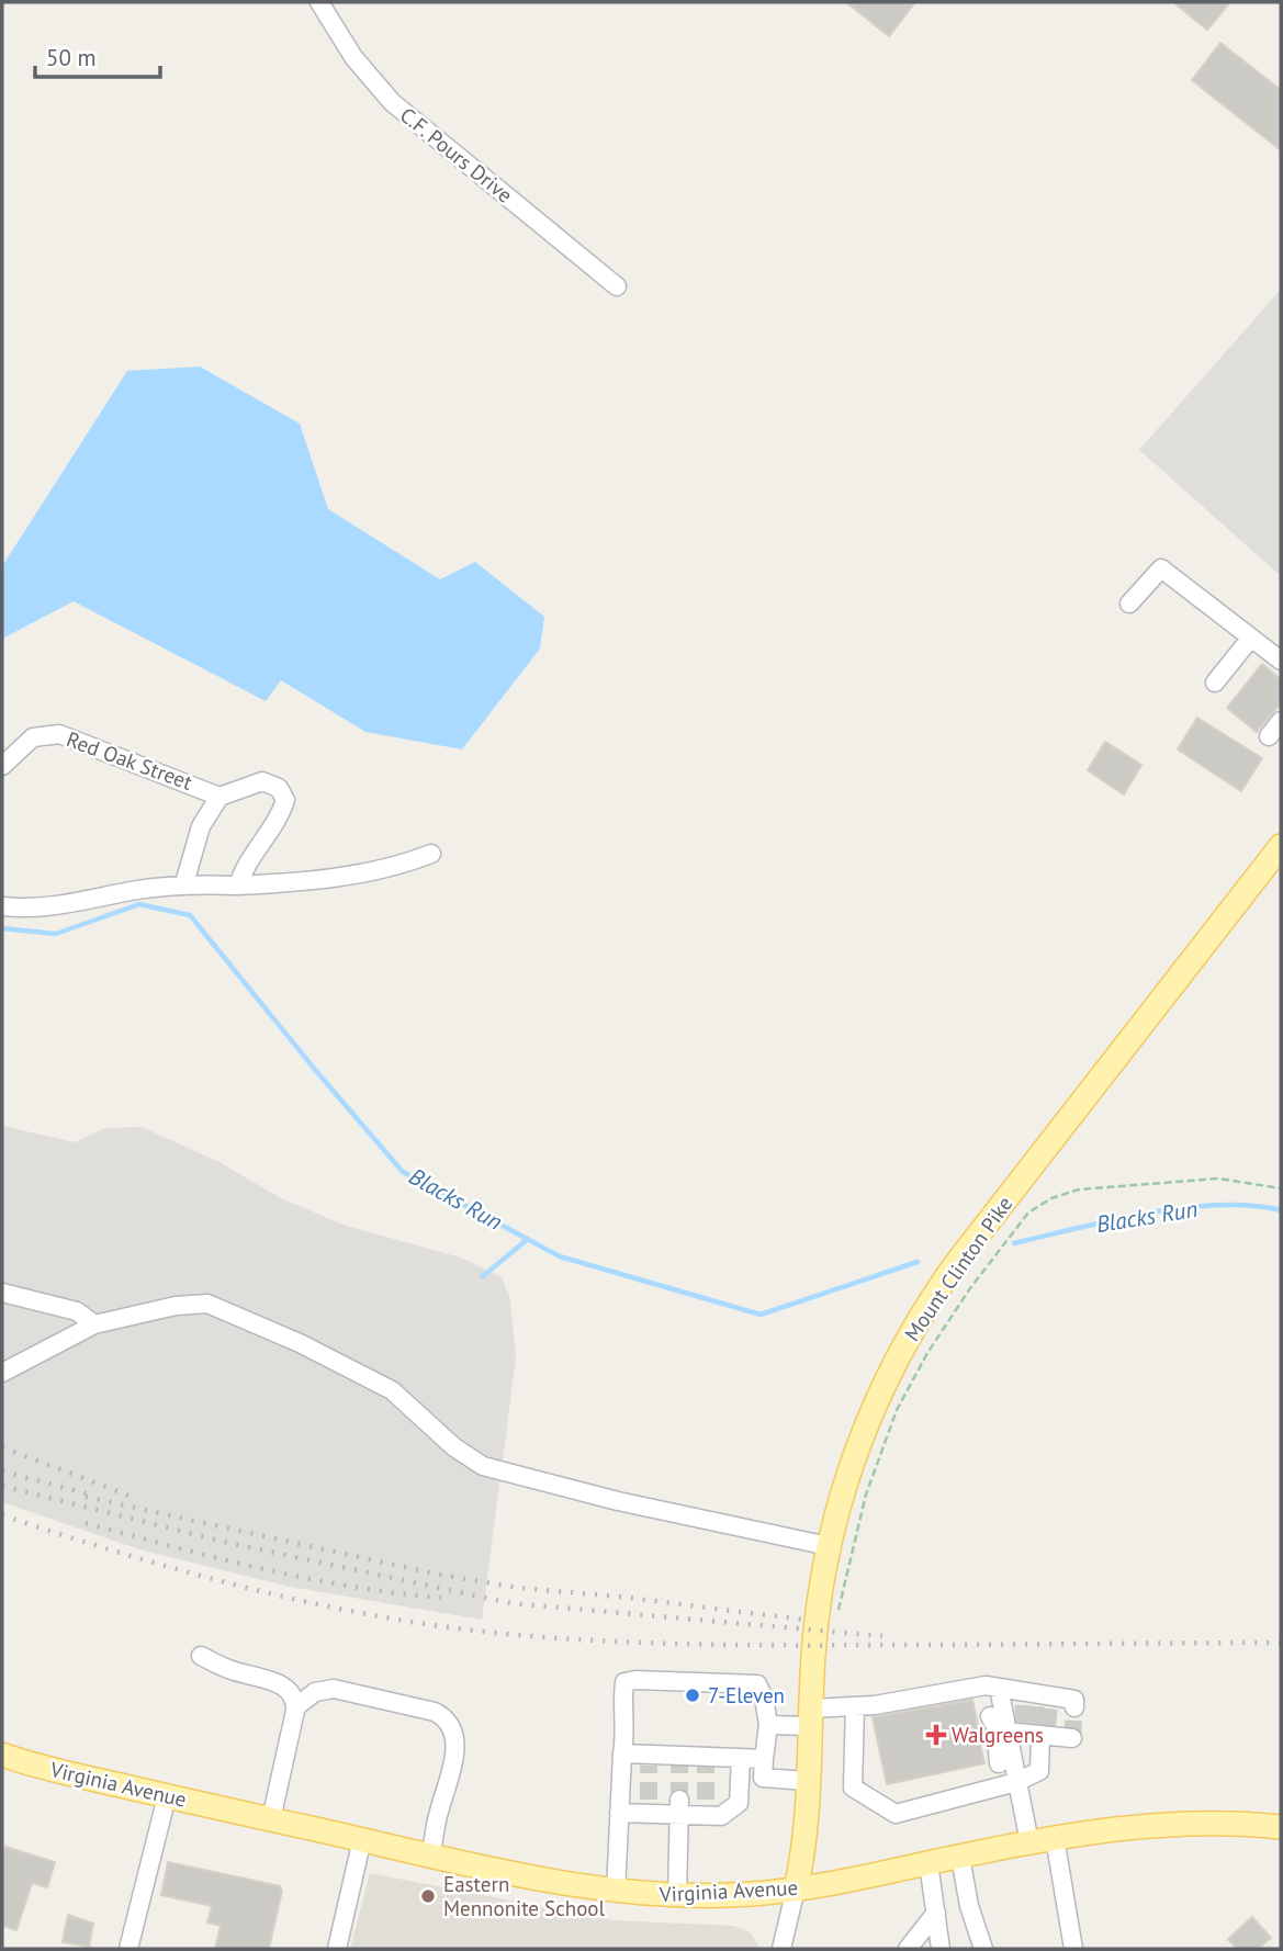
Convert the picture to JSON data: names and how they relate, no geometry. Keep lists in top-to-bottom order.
{
  "streets": {
    "main road": ["Mount Clinton Pike", "Virginia Avenue"],
    "street": ["C.F. Pours Drive", "Red Oak Street"]
  },
  "crossings": [
    ["Mount Clinton Pike", "Virginia Avenue"]
  ],
  "water": ["Blacks Run"],
  "places": {
    "other": ["7-Eleven", "Eastern Mennonite School"],
    "health": ["Walgreens"]
  },
  "scale_bar": "50 m"
}
